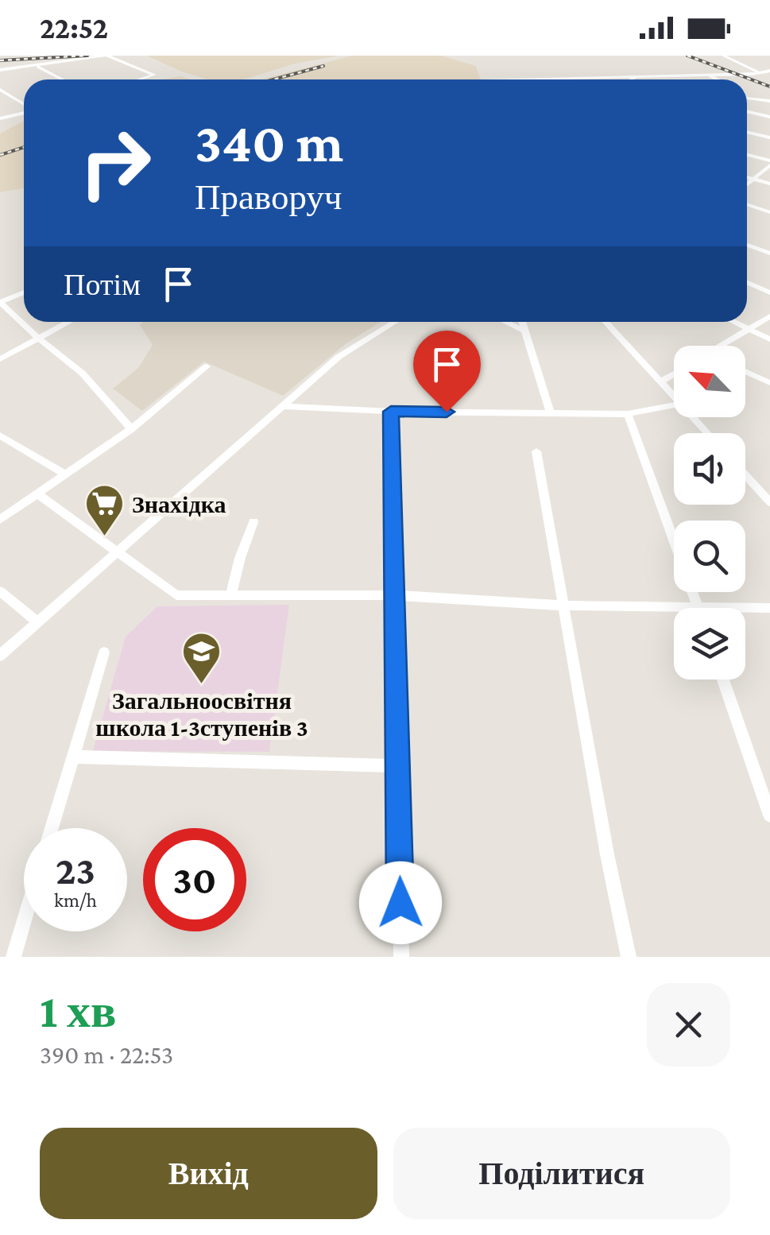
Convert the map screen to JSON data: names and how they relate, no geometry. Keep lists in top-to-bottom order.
{
  "places": {
    "supermarket": ["Знахідка"],
    "school or university": ["Загальноосвiтня школа 1-3ступенiв 3"]
  },
  "north": "top left",
  "page": {
    "status": "22:52",
    "turn": ["340 m", "Праворуч"],
    "then": "Потім",
    "speed": "23 km/h",
    "limit": "30",
    "heading": ["1 хв", "390 m · 22:53"],
    "buttons": ["Вихід", "Поділитися"]
  }
}
